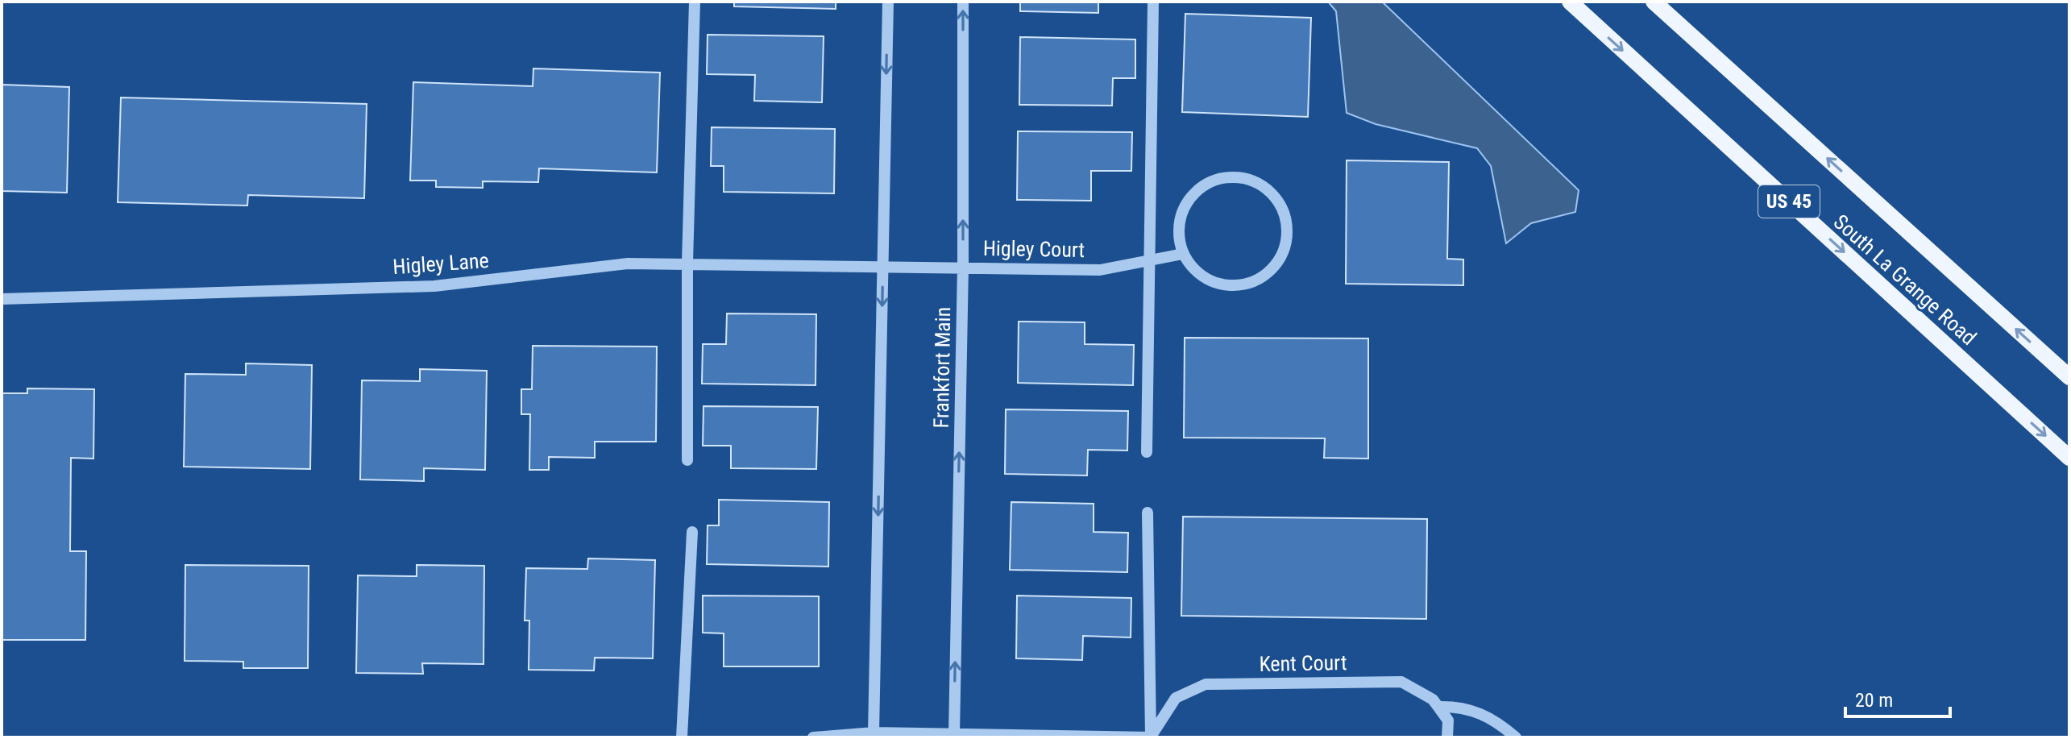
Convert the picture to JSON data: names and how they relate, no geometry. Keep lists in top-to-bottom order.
{
  "streets": {
    "main road": ["US 45", "South La Grange Road"],
    "street": [
      "Higley Court",
      "Higley Lane",
      "Frankfort Main",
      "Kent Court"
    ]
  },
  "crossings": [
    ["Higley Court", "Higley Lane"],
    ["Higley Court", "Frankfort Main"]
  ],
  "scale_bar": "20 m"
}
